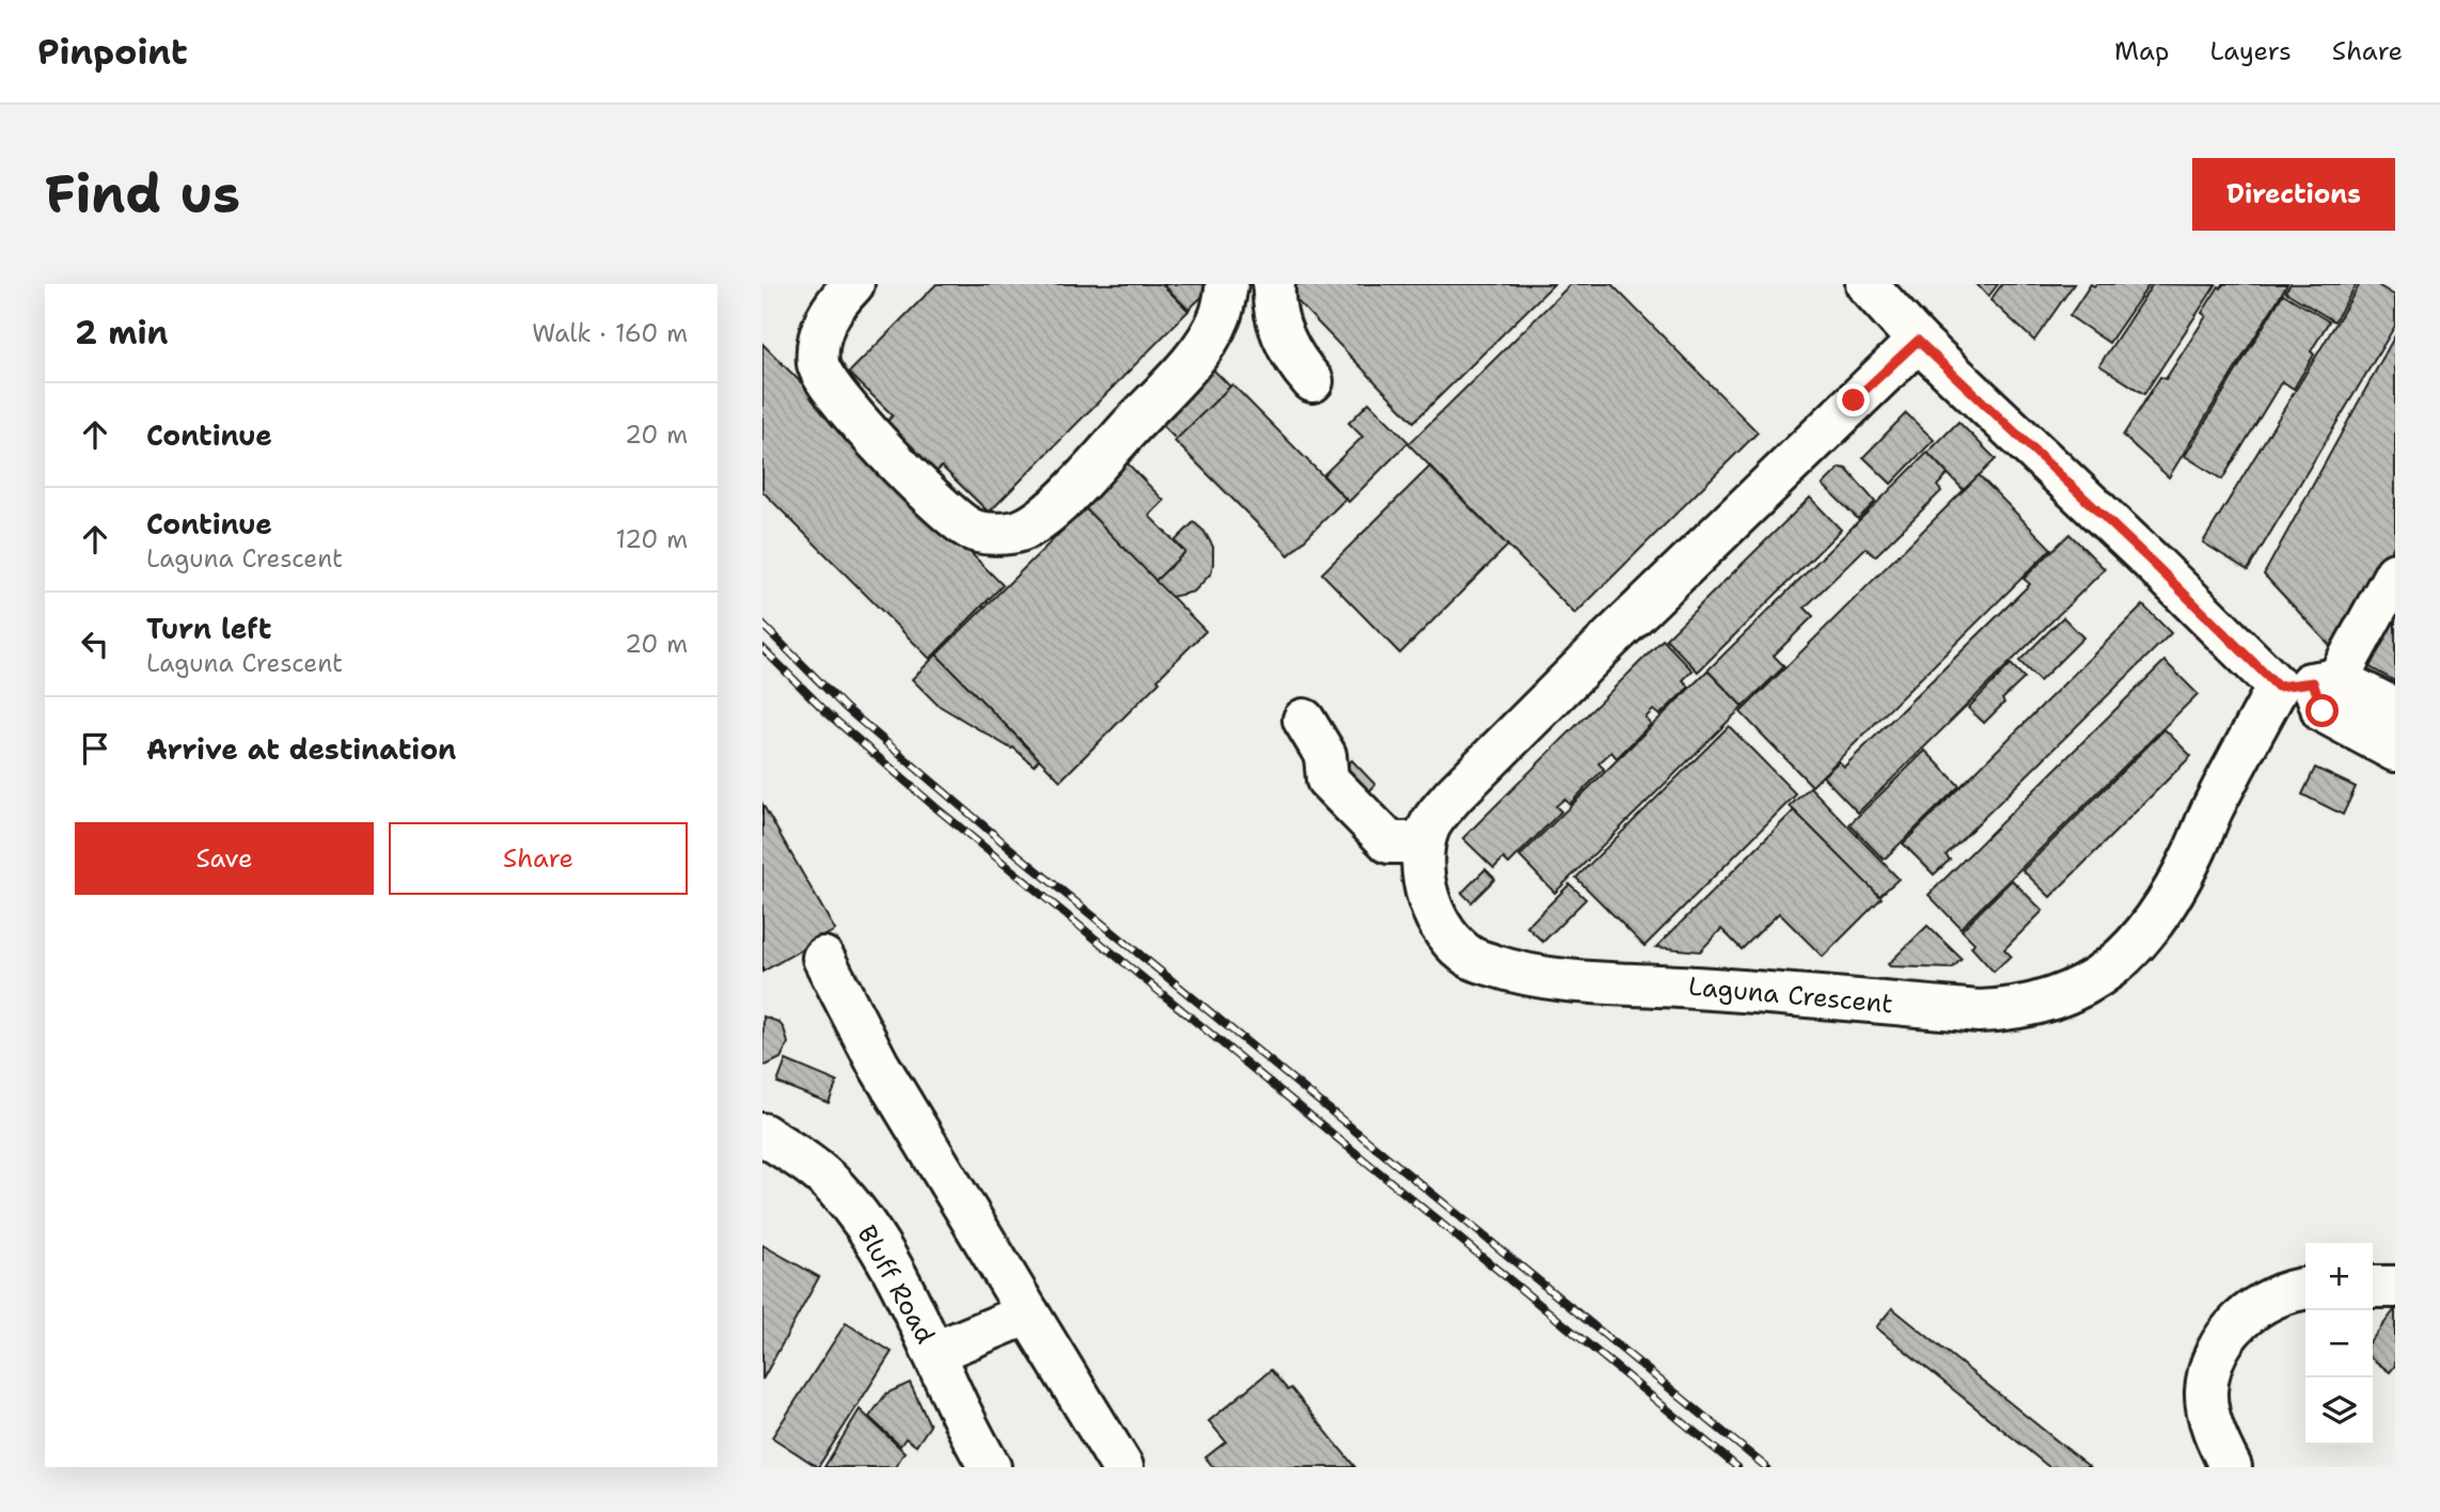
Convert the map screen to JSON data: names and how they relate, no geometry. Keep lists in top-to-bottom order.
{
  "streets": {
    "street": ["Laguna Crescent", "Bluff Road"]
  },
  "page": {
    "header": "Pinpoint",
    "nav": ["Map", "Layers", "Share"],
    "buttons": [
      "Directions",
      ["Save", "Share"]
    ],
    "title": "Find us",
    "heading": ["2 min", "Walk · 160 m"],
    "list": [
      ["Continue", "20 m"],
      ["Continue", "Laguna Crescent", "120 m"],
      ["Turn left", "Laguna Crescent", "20 m"],
      "Arrive at destination"
    ],
    "map_buttons": ["+", "−"]
  }
}
